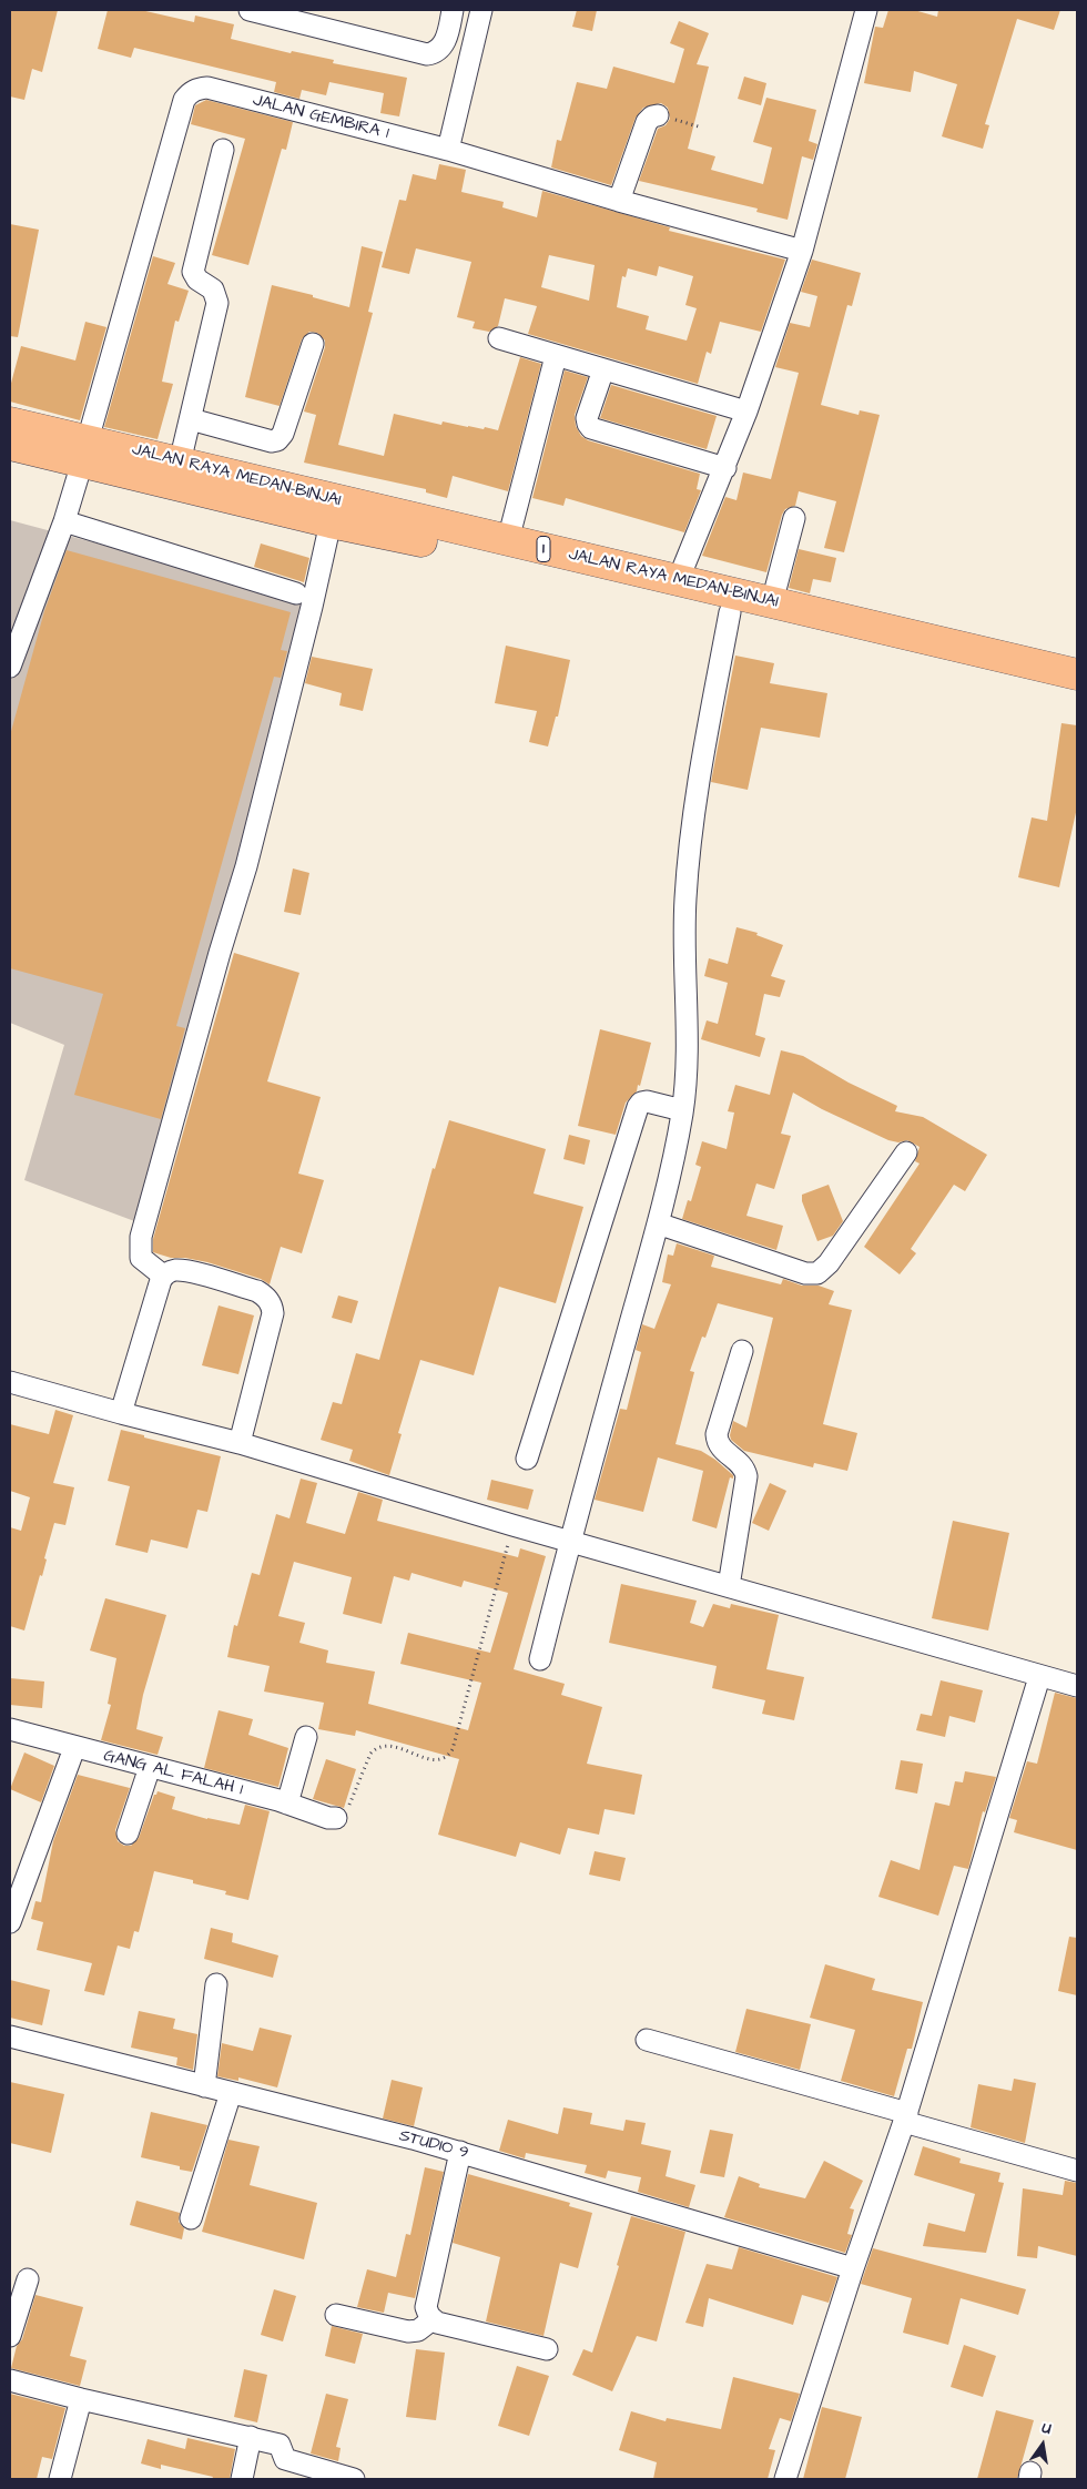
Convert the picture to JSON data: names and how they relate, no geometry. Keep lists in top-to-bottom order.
{
  "streets": {
    "highway": ["JALAN RAYA MEDAN-BINJAI", "1"],
    "street": ["JALAN GEMBIRA 1", "GANG AL FALAH 1", "STUDIO 9"]
  },
  "crossings": [
    ["JALAN GEMBIRA 1", "JALAN RAYA MEDAN-BINJAI"]
  ],
  "north": "top"
}
